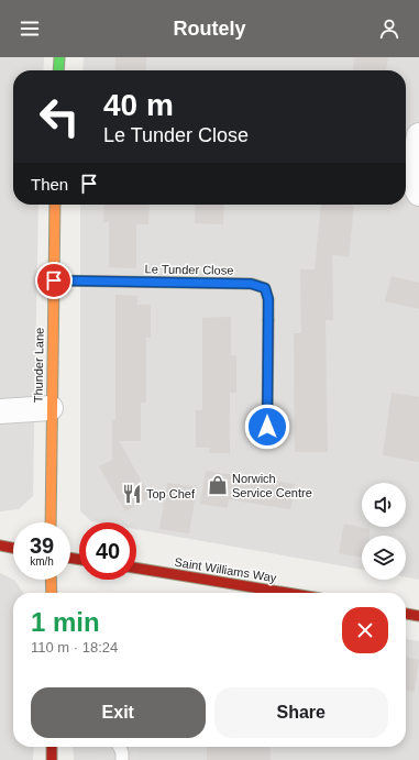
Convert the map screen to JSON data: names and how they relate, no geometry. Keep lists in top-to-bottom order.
{
  "streets": {
    "main road": ["Le Tunder Close", "Thunder Lane", "Saint Williams Way"]
  },
  "crossings": [
    ["Le Tunder Close", "Thunder Lane"]
  ],
  "places": {
    "shop": ["Norwich Service Centre"],
    "restaurant": ["Top Chef"]
  },
  "page": {
    "header": "Routely",
    "turn": ["40 m", "Le Tunder Close"],
    "then": "Then",
    "speed": "39 km/h",
    "limit": "40",
    "heading": ["1 min", "110 m · 18:24"],
    "buttons": ["Exit", "Share"]
  }
}
